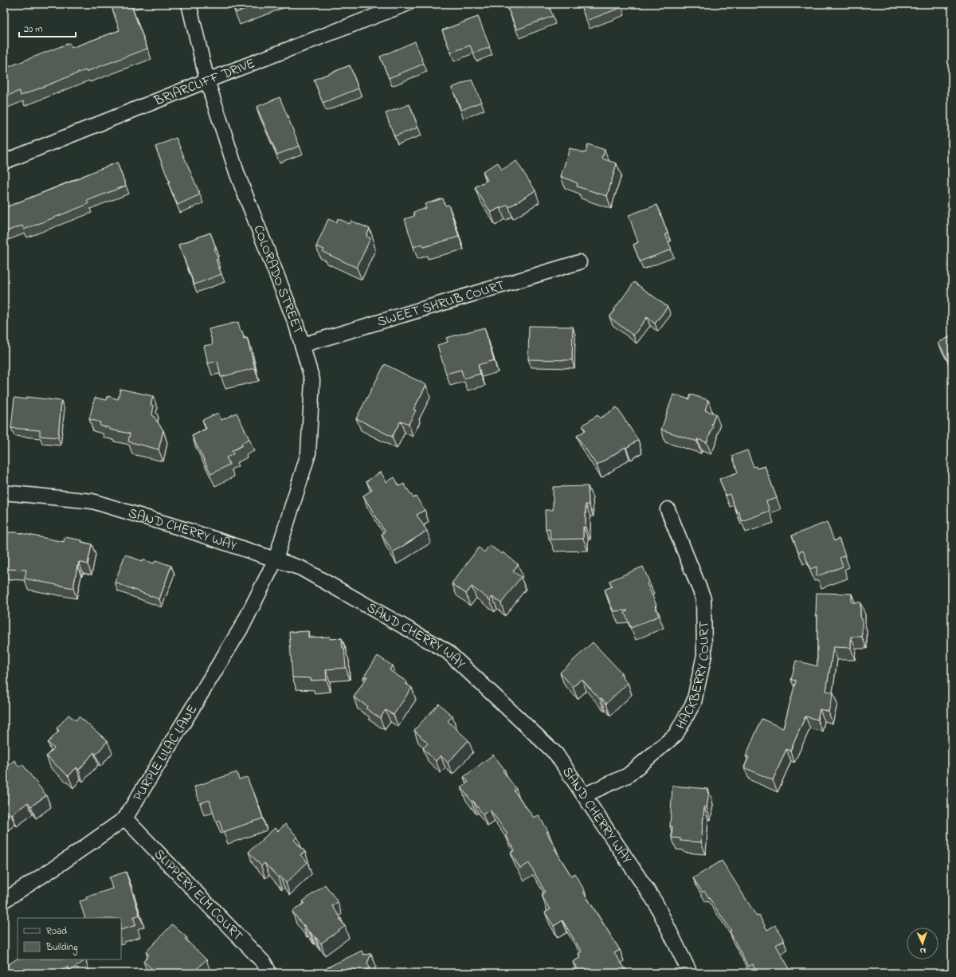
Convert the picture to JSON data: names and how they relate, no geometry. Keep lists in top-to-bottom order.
{
  "streets": {
    "street": [
      "BRIARCLIFF DRIVE",
      "COLORADO STREET",
      "SWEET SHRUB COURT",
      "SAND CHERRY WAY",
      "HACKBERRY COURT",
      "PURPLE LILAC LANE",
      "SLIPPERY ELM COURT"
    ]
  },
  "crossings": [
    ["BRIARCLIFF DRIVE", "COLORADO STREET"],
    ["COLORADO STREET", "SWEET SHRUB COURT"],
    ["COLORADO STREET", "SAND CHERRY WAY"],
    ["COLORADO STREET", "PURPLE LILAC LANE"],
    ["SAND CHERRY WAY", "HACKBERRY COURT"],
    ["SAND CHERRY WAY", "PURPLE LILAC LANE"],
    ["PURPLE LILAC LANE", "SLIPPERY ELM COURT"]
  ],
  "legend": ["Road", "Building"],
  "scale_bar": "20 m",
  "north": "bottom"
}
